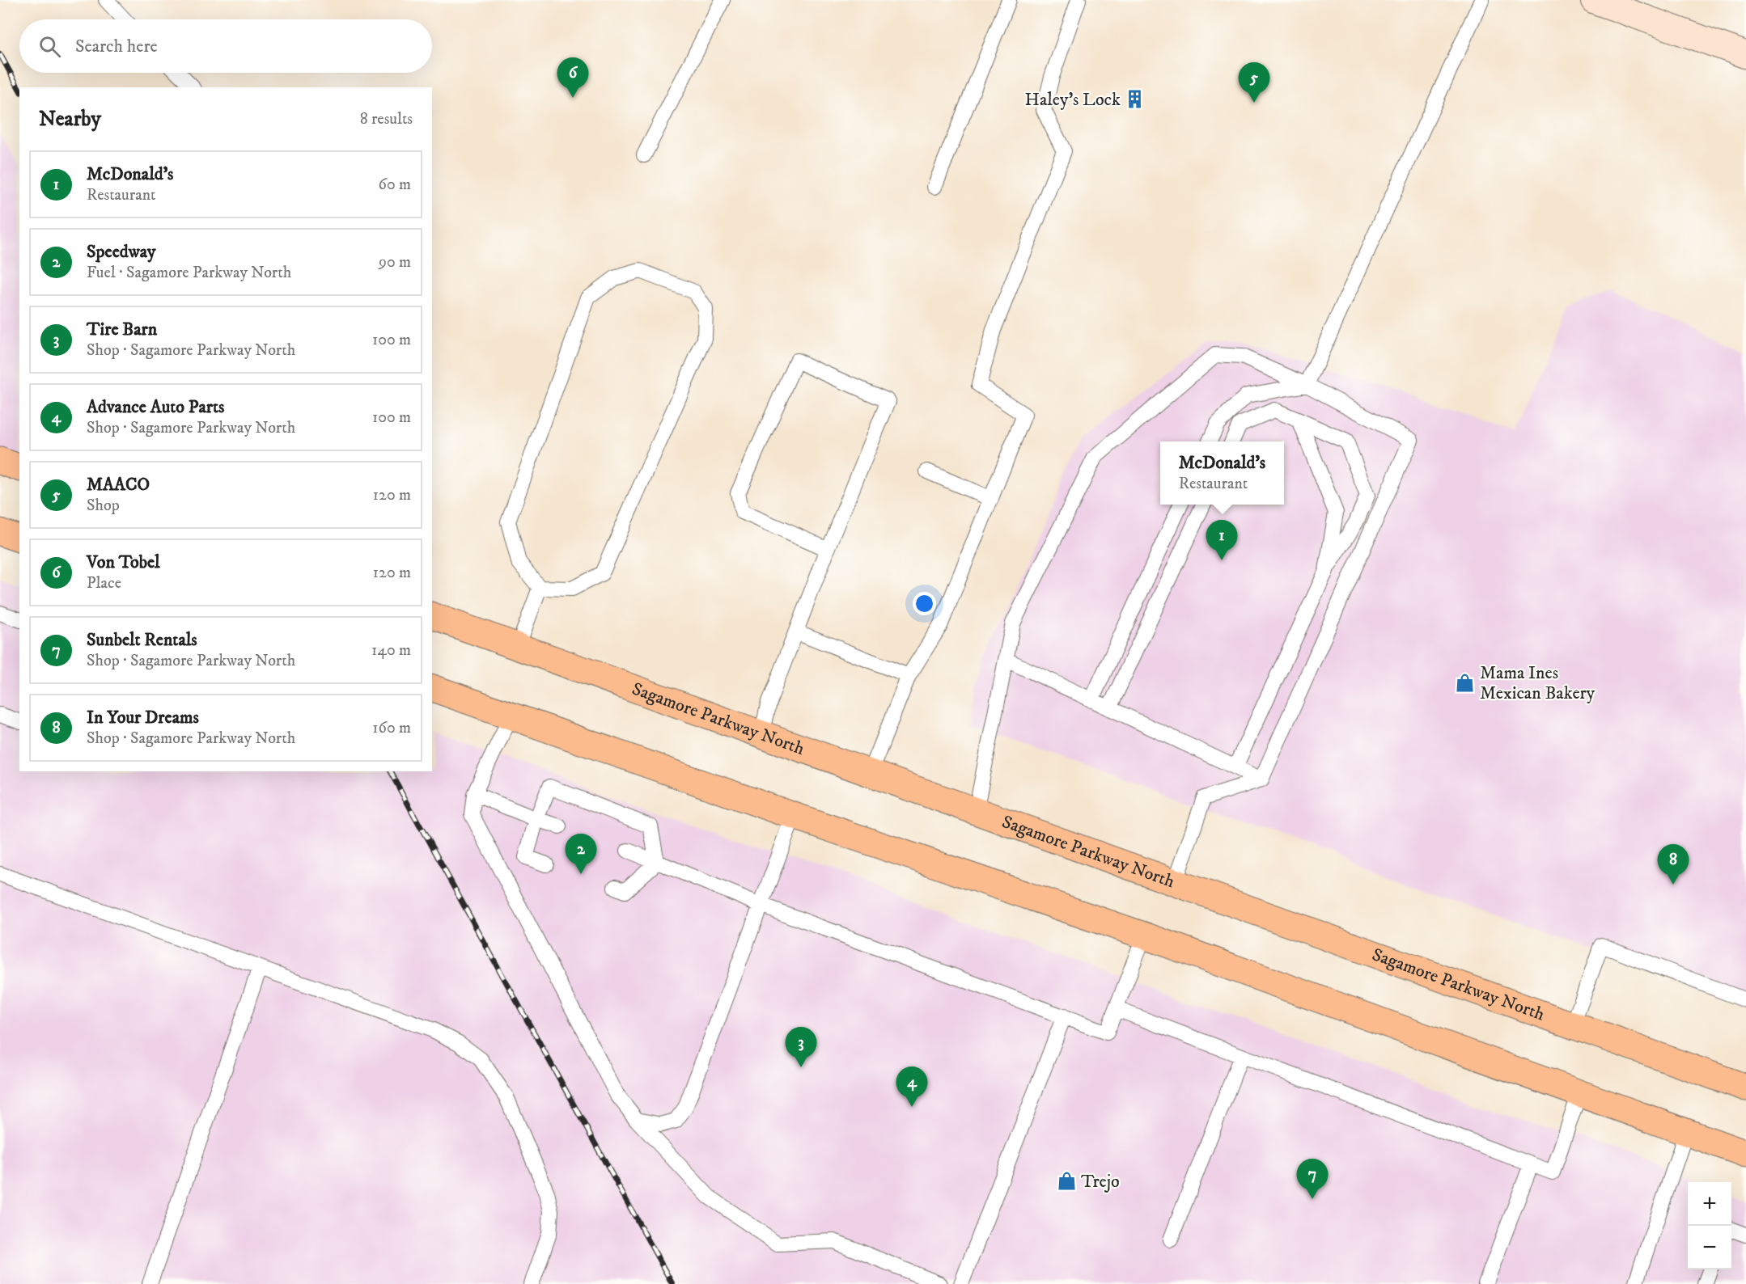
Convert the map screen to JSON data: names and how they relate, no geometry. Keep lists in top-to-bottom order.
{
  "streets": {
    "main road": ["Sagamore Parkway North"]
  },
  "places": {
    "building": ["Haley's Lock"],
    "shop": ["Mama Ines Mexican Bakery", "Trejo"]
  },
  "page": {
    "search": "Search here",
    "pins": [
      "6",
      "5",
      "1",
      "2",
      "8",
      "3",
      "4",
      "7"
    ],
    "heading": ["Nearby", "8 results"],
    "list": [
      {
        "mark": "1",
        "name": "McDonald's",
        "note": "Restaurant",
        "value": "60 m"
      },
      {
        "mark": "2",
        "name": "Speedway",
        "note": "Fuel · Sagamore Parkway North",
        "value": "90 m"
      },
      {
        "mark": "3",
        "name": "Tire Barn",
        "note": "Shop · Sagamore Parkway North",
        "value": "100 m"
      },
      {
        "mark": "4",
        "name": "Advance Auto Parts",
        "note": "Shop · Sagamore Parkway North",
        "value": "100 m"
      },
      {
        "mark": "5",
        "name": "MAACO",
        "note": "Shop",
        "value": "120 m"
      },
      {
        "mark": "6",
        "name": "Von Tobel",
        "note": "Place",
        "value": "120 m"
      },
      {
        "mark": "7",
        "name": "Sunbelt Rentals",
        "note": "Shop · Sagamore Parkway North",
        "value": "140 m"
      },
      {
        "mark": "8",
        "name": "In Your Dreams",
        "note": "Shop · Sagamore Parkway North",
        "value": "160 m"
      }
    ],
    "popup": ["McDonald's", "Restaurant"],
    "map_buttons": ["+", "−"]
  }
}
